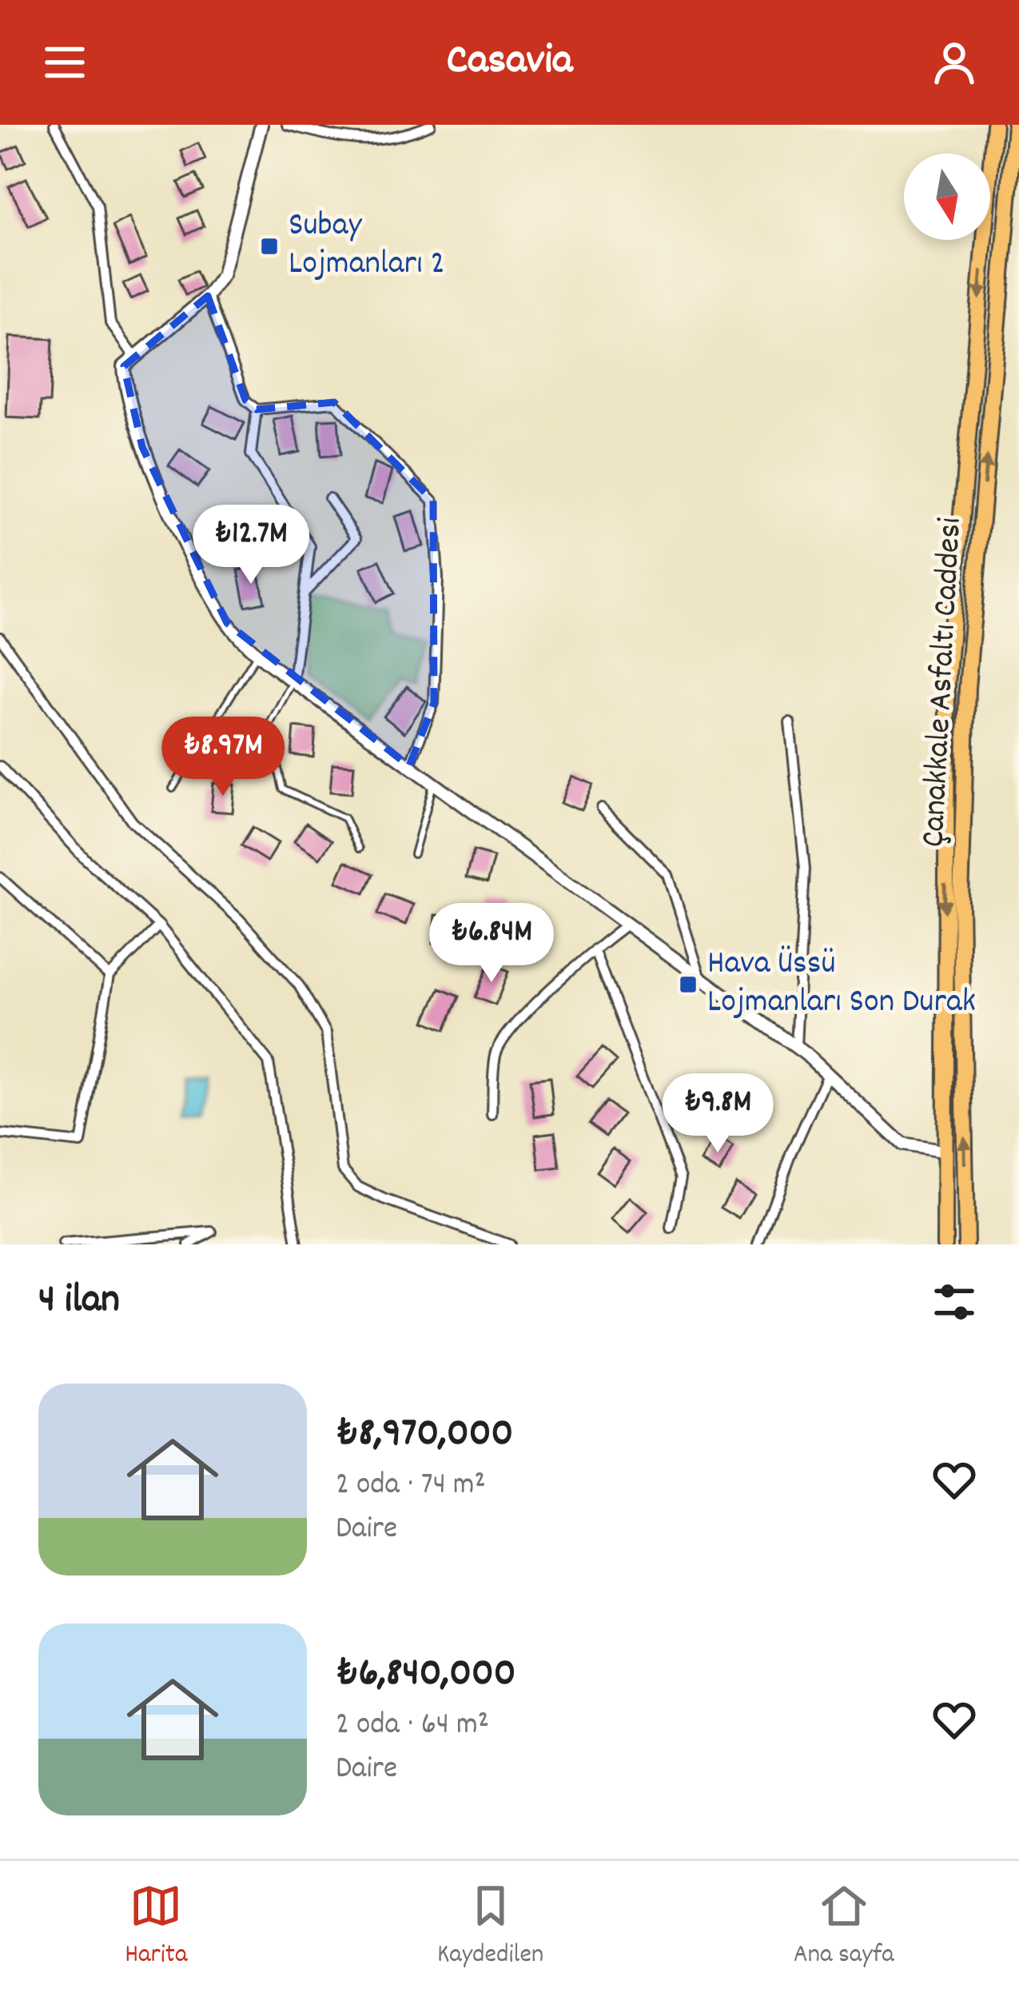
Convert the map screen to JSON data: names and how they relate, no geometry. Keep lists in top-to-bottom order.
{
  "streets": {
    "highway": ["Çanakkale Asfaltı Caddesi"]
  },
  "places": {
    "transit": ["Subay Lojmanları 2", "Hava Üssü Lojmanları Son Durak"]
  },
  "north": "bottom",
  "page": {
    "header": "Casavia",
    "price": [
      "₺12.7M",
      "₺8.97M",
      "₺6.84M",
      "₺9.8M"
    ],
    "heading": "4 ilan",
    "list": [
      {
        "name": "₺8,970,000",
        "note": "2 oda · 74 m² · Daire"
      },
      {
        "name": "₺6,840,000",
        "note": "2 oda · 64 m² · Daire"
      }
    ],
    "tabs": ["Harita", "Kaydedilen", "Ana sayfa"]
  }
}
